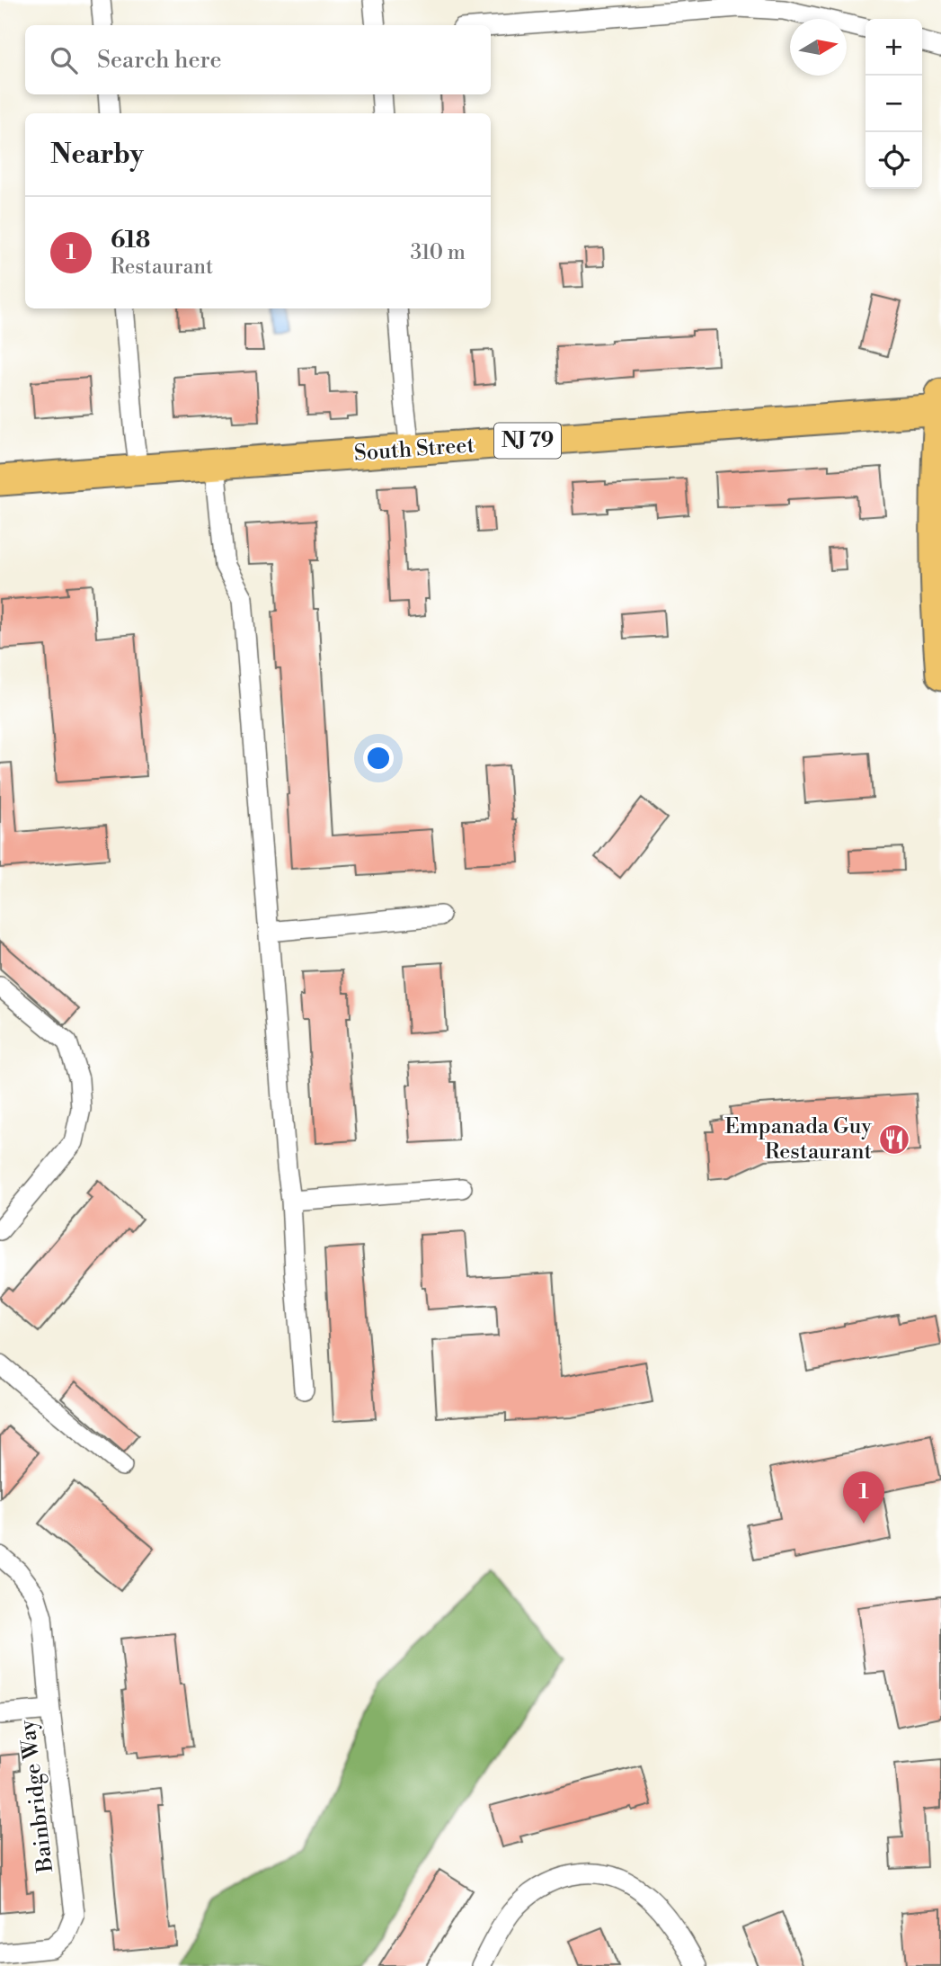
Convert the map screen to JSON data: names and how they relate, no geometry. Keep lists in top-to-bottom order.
{
  "streets": {
    "main road": ["NJ 79", "South Street"],
    "street": ["Bainbridge Way"]
  },
  "places": {
    "restaurant": ["Empanada Guy Restaurant"]
  },
  "north": "right",
  "page": {
    "map_buttons": ["+", "−"],
    "search": "Search here",
    "heading": "Nearby",
    "list": [
      {
        "mark": "1",
        "name": "618",
        "note": "Restaurant",
        "value": "310 m"
      }
    ],
    "pins": "1"
  }
}
